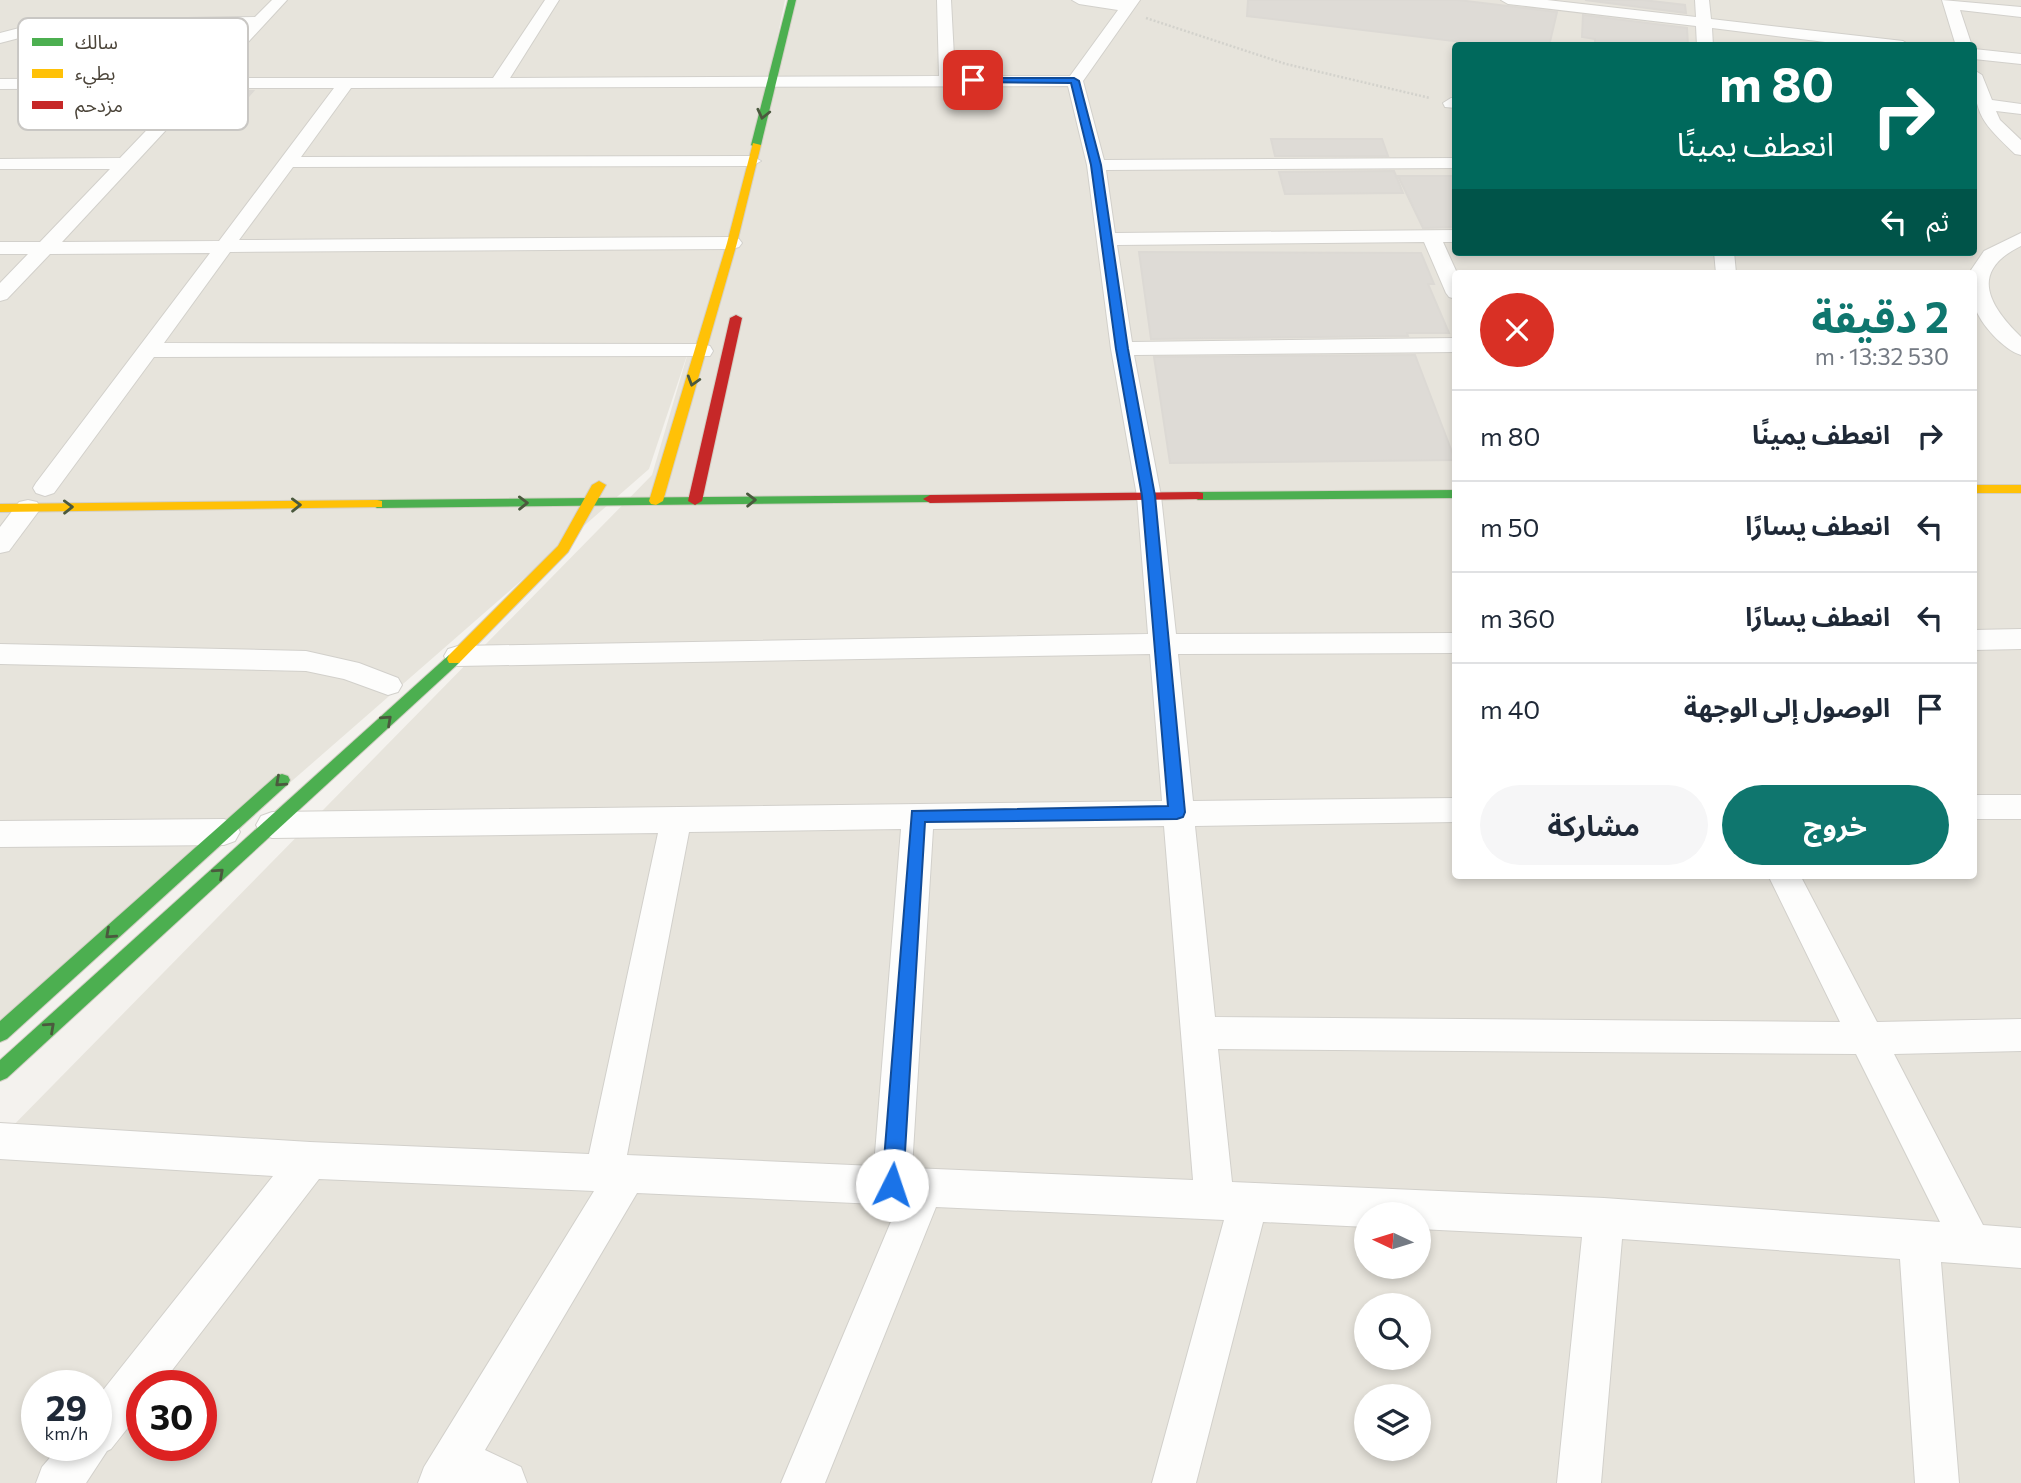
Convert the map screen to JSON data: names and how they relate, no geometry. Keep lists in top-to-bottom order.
{
  "legend": ["سالك", "بطيء", "مزدحم"],
  "north": "left",
  "page": {
    "turn": ["80 m", "انعطف يمينًا"],
    "then": "ثم",
    "heading": ["2 دقيقة", "530 m · 13:32"],
    "list": [
      {
        "name": "انعطف يمينًا",
        "value": "80 m"
      },
      {
        "name": "انعطف يسارًا",
        "value": "50 m"
      },
      {
        "name": "انعطف يسارًا",
        "value": "360 m"
      },
      {
        "name": "الوصول إلى الوجهة",
        "value": "40 m"
      }
    ],
    "buttons": ["خروج", "مشاركة"],
    "speed": "29 km/h",
    "limit": "30"
  }
}
